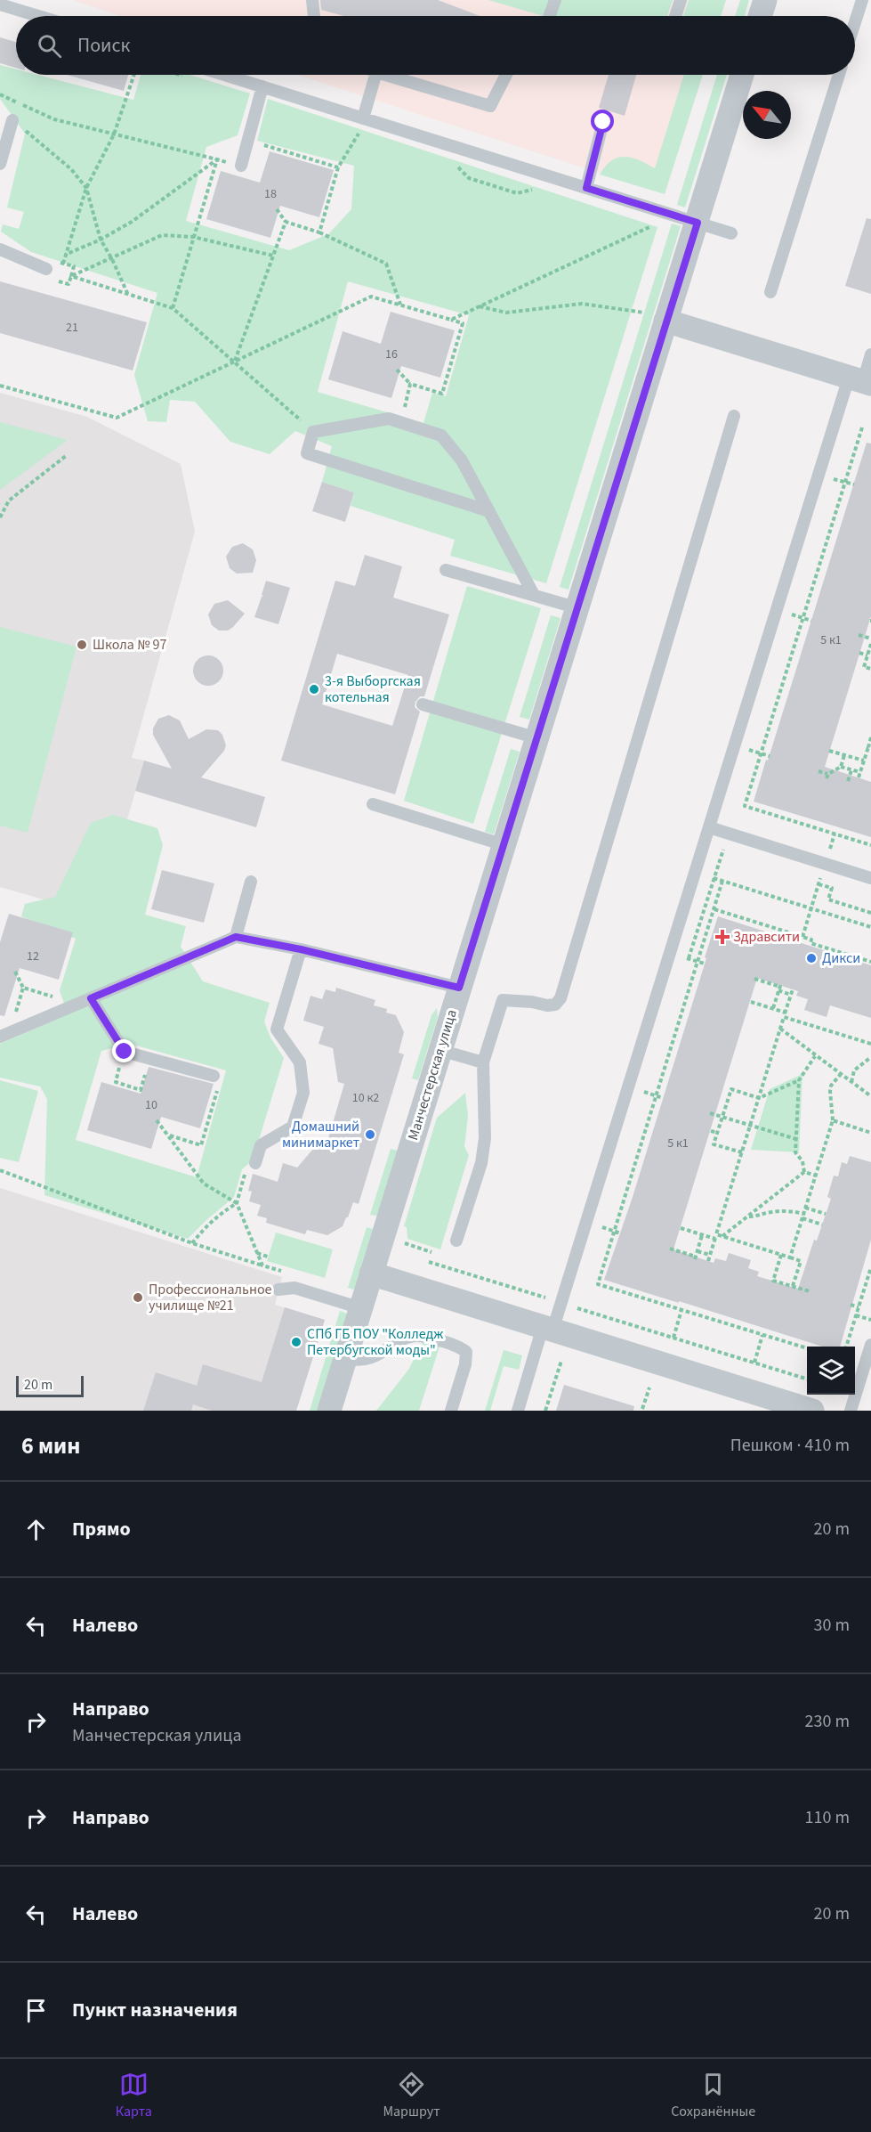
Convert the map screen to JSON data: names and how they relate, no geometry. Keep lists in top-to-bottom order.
{
  "streets": {
    "street": ["Манчестерская улица"]
  },
  "places": {
    "other": [
      "Школа № 97",
      "3-я Выборгская котельная",
      "Дикси",
      "Домашний минимаркет",
      "Профессиональное училище №21",
      "СПб ГБ ПОУ \"Колледж Петербугской моды\""
    ],
    "health": ["Здравсити"]
  },
  "house_numbers": [
    "18",
    "21",
    "16",
    "5 к1",
    "12",
    "10 к2",
    "10",
    "5 к1"
  ],
  "scale_bar": "20 m",
  "north": "top left",
  "page": {
    "search": "Поиск",
    "scale": "20 m",
    "heading": ["6 мин", "Пешком · 410 m"],
    "list": [
      ["Прямо", "20 m"],
      ["Налево", "30 m"],
      ["Направо", "Манчестерская улица", "230 m"],
      ["Направо", "110 m"],
      ["Налево", "20 m"],
      "Пункт назначения"
    ],
    "nav": ["Карта", "Маршрут", "Сохранённые"]
  }
}
